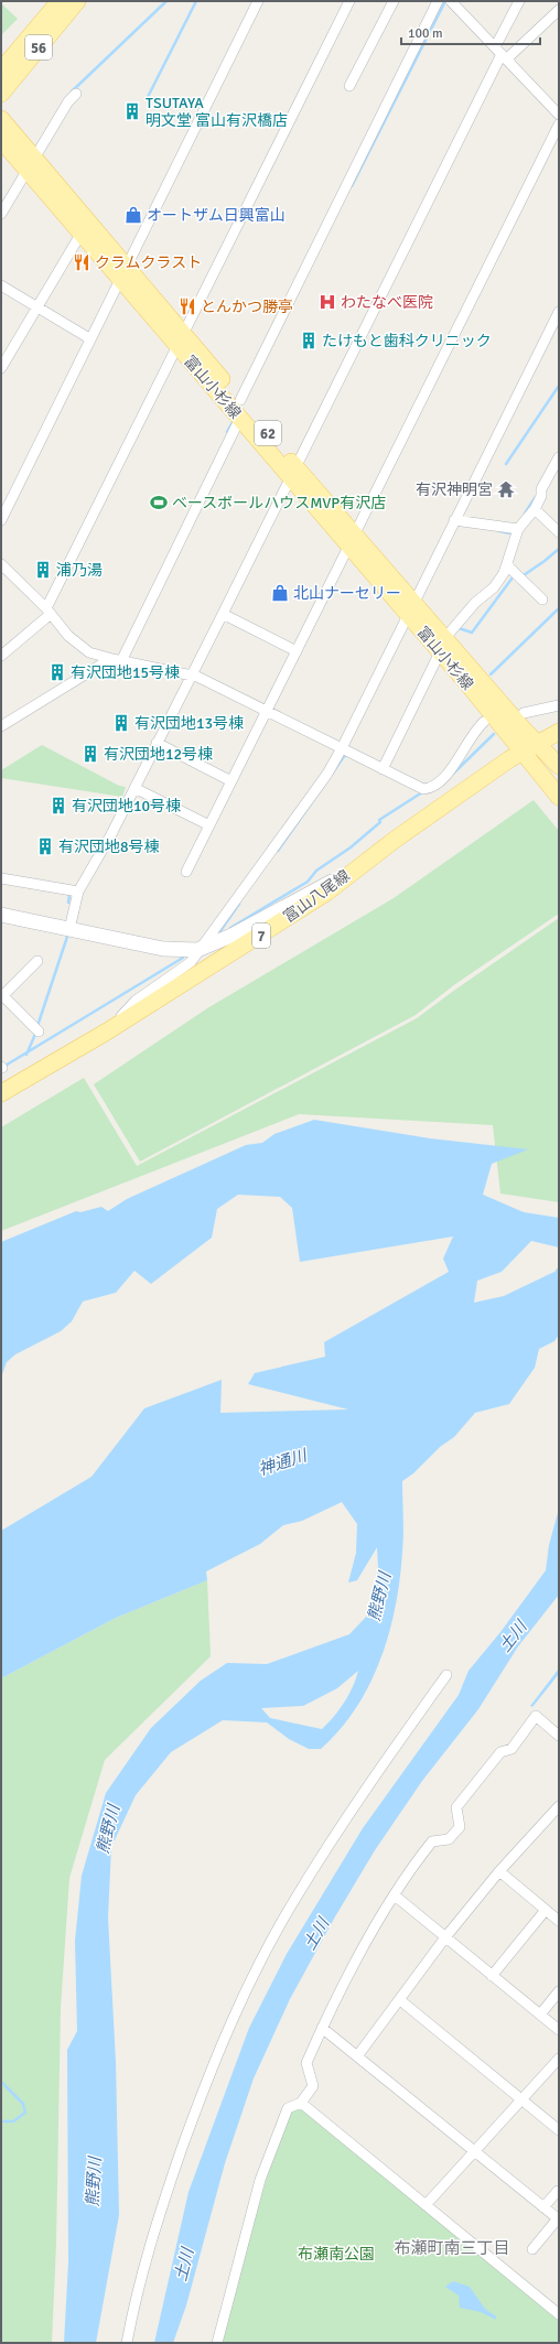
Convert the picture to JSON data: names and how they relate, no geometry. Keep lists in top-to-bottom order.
{
  "streets": {
    "main road": [
      "56",
      "富山小杉線",
      "62",
      "富山八尾線",
      "7"
    ]
  },
  "crossings": [
    ["富山小杉線", "富山八尾線"]
  ],
  "districts": ["布瀬町南三丁目"],
  "water": ["神通川", "熊野川", "土川"],
  "parks": ["布瀬南公園"],
  "places": {
    "building": [
      "TSUTAYA 明文堂 富山有沢橋店",
      "たけもと歯科クリニック",
      "浦乃湯",
      "有沢団地15号棟",
      "有沢団地13号棟",
      "有沢団地12号棟",
      "有沢団地10号棟",
      "有沢団地8号棟"
    ],
    "shop": ["オートザム日興富山", "北山ナーセリー"],
    "restaurant": ["クラムクラスト", "とんかつ勝亭"],
    "hospital": ["わたなべ医院"],
    "temple": ["有沢神明宮"],
    "sports": ["ベースボールハウスMVP有沢店"]
  },
  "scale_bar": "100 m"
}
